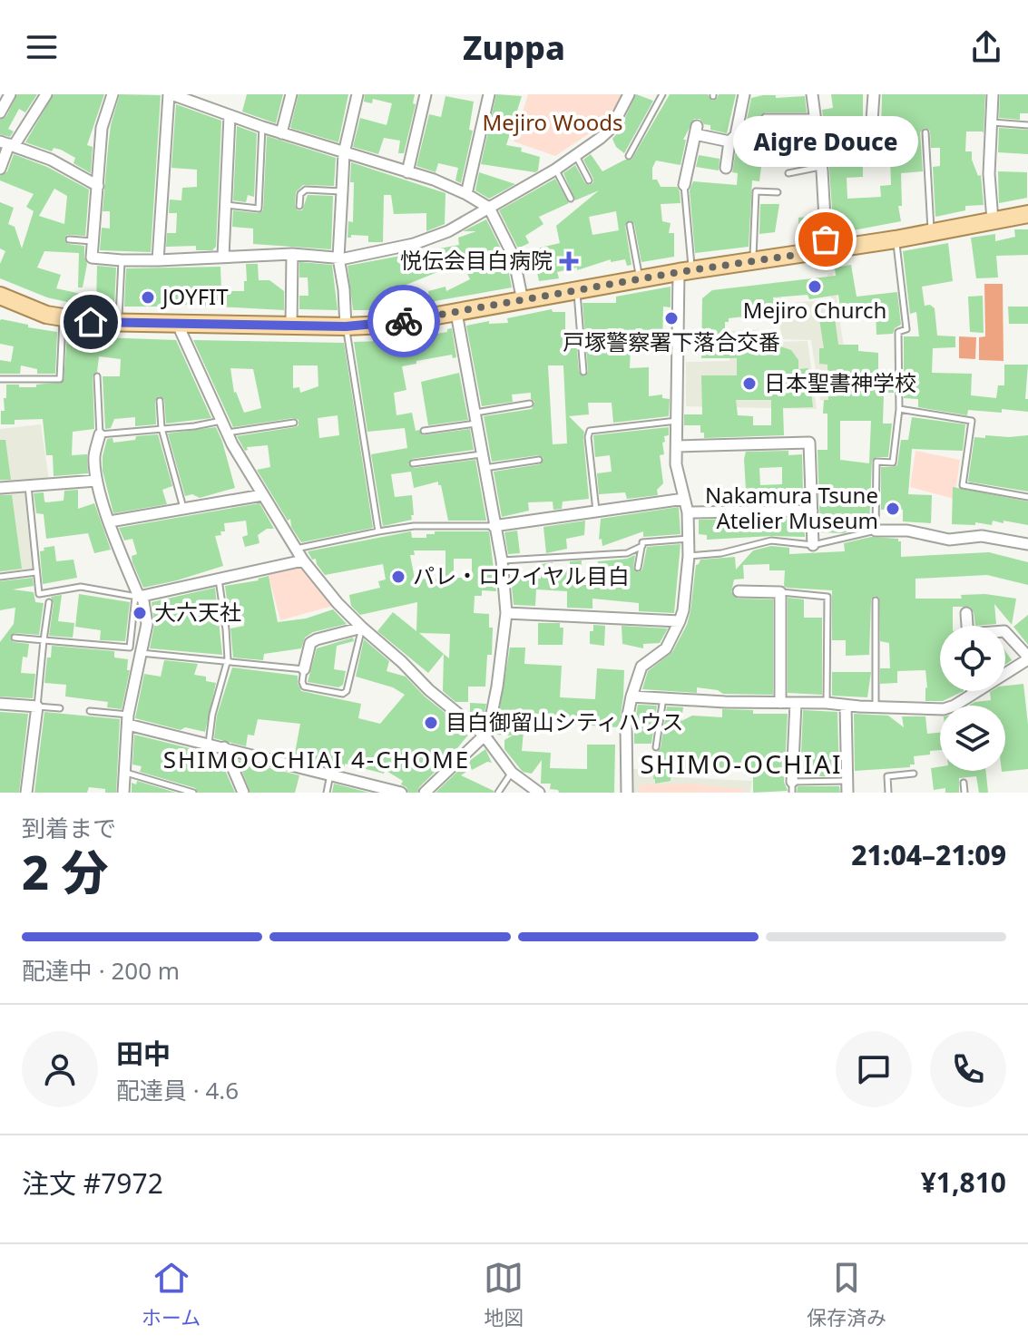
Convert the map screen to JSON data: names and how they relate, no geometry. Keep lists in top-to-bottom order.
{
  "districts": ["SHIMOOCHIAI 4-CHOME", "SHIMO-OCHIAI"],
  "parks": ["Mejiro Woods"],
  "places": {
    "other": [
      "Aigre Douce",
      "Mejiro Church",
      "JOYFIT",
      "戸塚警察署下落合交番",
      "日本聖書神学校",
      "Nakamura Tsune Atelier Museum",
      "パレ・ロワイヤル目白",
      "大六天社",
      "目白御留山シティハウス"
    ],
    "health": ["悦伝会目白病院"]
  },
  "page": {
    "header": "Zuppa",
    "bubble": "Aigre Douce",
    "heading": ["2 分", "到着まで", "21:04–21:09"],
    "panel": [
      "田中",
      "配達員 · 4.6",
      "注文 #7972",
      "¥1,810"
    ],
    "bar": "配達中 · 200 m",
    "tabs": ["ホーム", "地図", "保存済み"]
  }
}
